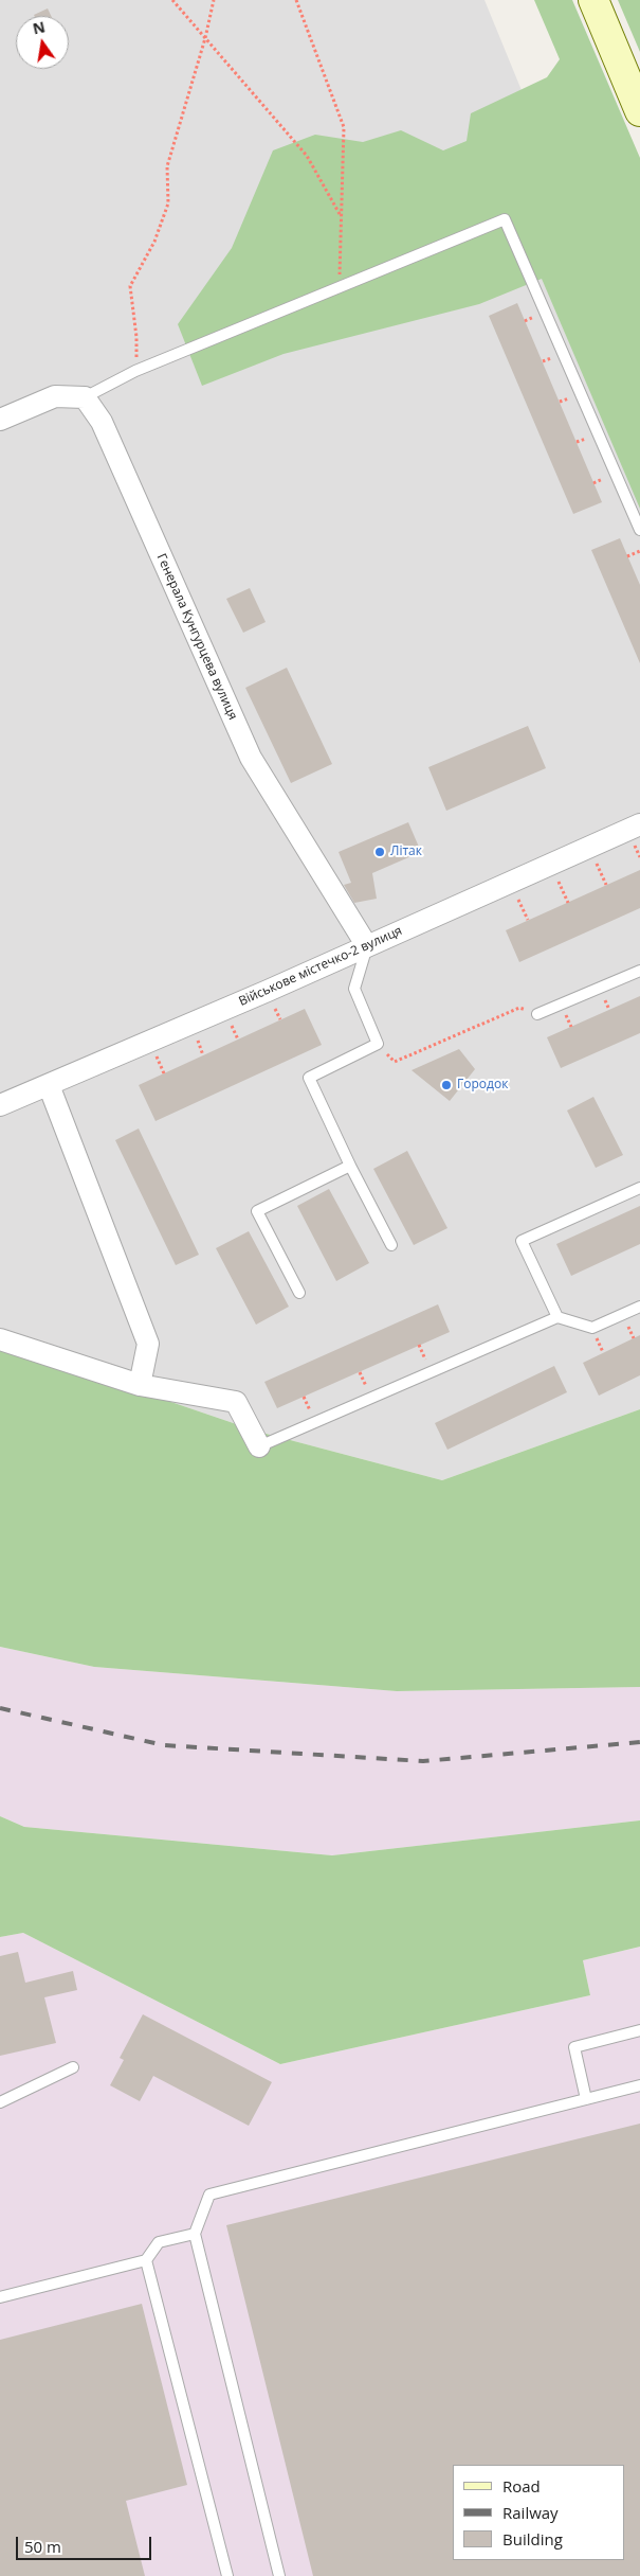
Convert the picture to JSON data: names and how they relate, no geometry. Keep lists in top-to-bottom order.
{
  "streets": {
    "street": ["Генерала Кунгурцева вулиця", "Військове містечко-2 вулиця"]
  },
  "crossings": [
    ["Генерала Кунгурцева вулиця", "Військове містечко-2 вулиця"]
  ],
  "places": ["Літак", "Городок"],
  "legend": ["Road", "Railway", "Building"],
  "scale_bar": "50 m",
  "north": "top"
}
